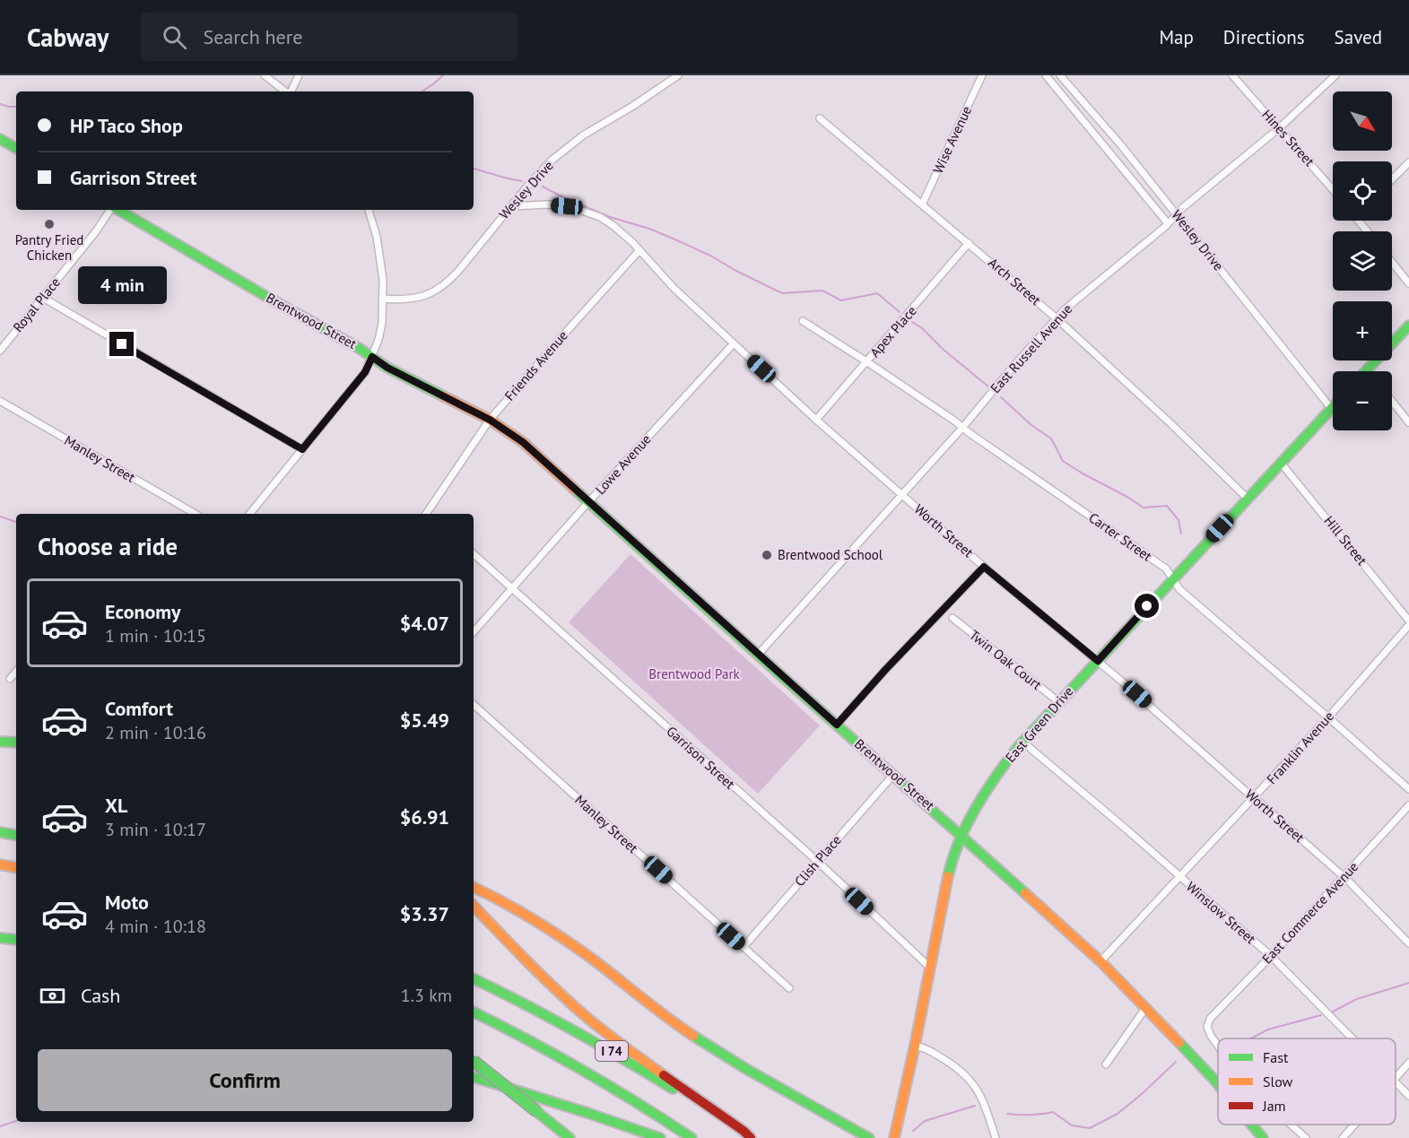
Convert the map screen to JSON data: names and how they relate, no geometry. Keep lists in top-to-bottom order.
{
  "streets": {
    "main road": ["Brentwood Street", "East Green Drive", "I 74"],
    "street": [
      "Hines Street",
      "Wise Avenue",
      "Wesley Drive",
      "Arch Street",
      "Royal Place",
      "Apex Place",
      "East Russell Avenue",
      "Friends Avenue",
      "Manley Street",
      "Lowe Avenue",
      "Worth Street",
      "Carter Street",
      "Hill Street",
      "Twin Oak Court",
      "Franklin Avenue",
      "Garrison Street",
      "Clish Place",
      "Winslow Street",
      "East Commerce Avenue"
    ]
  },
  "crossings": [
    ["Hines Street", "East Russell Avenue"],
    ["Wise Avenue", "Arch Street"],
    ["Wesley Drive", "East Russell Avenue"],
    ["Wesley Drive", "Worth Street"],
    ["Wesley Drive", "East Green Drive"],
    ["Arch Street", "Apex Place"],
    ["Arch Street", "East Russell Avenue"],
    ["Arch Street", "East Green Drive"],
    ["Brentwood Street", "East Russell Avenue"],
    ["Brentwood Street", "Friends Avenue"],
    ["Brentwood Street", "Lowe Avenue"],
    ["Brentwood Street", "East Green Drive"],
    ["Brentwood Street", "Franklin Avenue"],
    ["Brentwood Street", "Clish Place"],
    ["Apex Place", "Worth Street"],
    ["Apex Place", "Carter Street"],
    ["East Russell Avenue", "Worth Street"],
    ["East Russell Avenue", "Carter Street"],
    ["Friends Avenue", "Worth Street"],
    ["Manley Street", "Clish Place"],
    ["Lowe Avenue", "Worth Street"],
    ["Lowe Avenue", "Garrison Street"],
    ["Worth Street", "East Green Drive"],
    ["Worth Street", "Franklin Avenue"],
    ["Worth Street", "East Commerce Avenue"],
    ["Carter Street", "East Green Drive"],
    ["Carter Street", "Franklin Avenue"],
    ["Hill Street", "East Green Drive"],
    ["Twin Oak Court", "East Green Drive"],
    ["East Green Drive", "Garrison Street"],
    ["East Green Drive", "Winslow Street"],
    ["Franklin Avenue", "Winslow Street"],
    ["Garrison Street", "Clish Place"],
    ["Winslow Street", "East Commerce Avenue"]
  ],
  "parks": ["Brentwood Park"],
  "places": ["Pantry Fried Chicken", "Brentwood School"],
  "legend": ["Fast", "Slow", "Jam"],
  "north": "bottom right",
  "page": {
    "header": "Cabway",
    "search": "Search here",
    "nav": ["Map", "Directions", "Saved"],
    "map_buttons": ["+", "−"],
    "banner": ["HP Taco Shop", "Garrison Street"],
    "bubble": "4 min",
    "heading": "Choose a ride",
    "list": [
      {
        "name": "Economy",
        "note": "1 min · 10:15",
        "value": "$4.07"
      },
      {
        "name": "Comfort",
        "note": "2 min · 10:16",
        "value": "$5.49"
      },
      {
        "name": "XL",
        "note": "3 min · 10:17",
        "value": "$6.91"
      },
      {
        "name": "Moto",
        "note": "4 min · 10:18",
        "value": "$3.37"
      }
    ],
    "pay": ["Cash", "1.3 km"],
    "buttons": "Confirm"
  }
}
